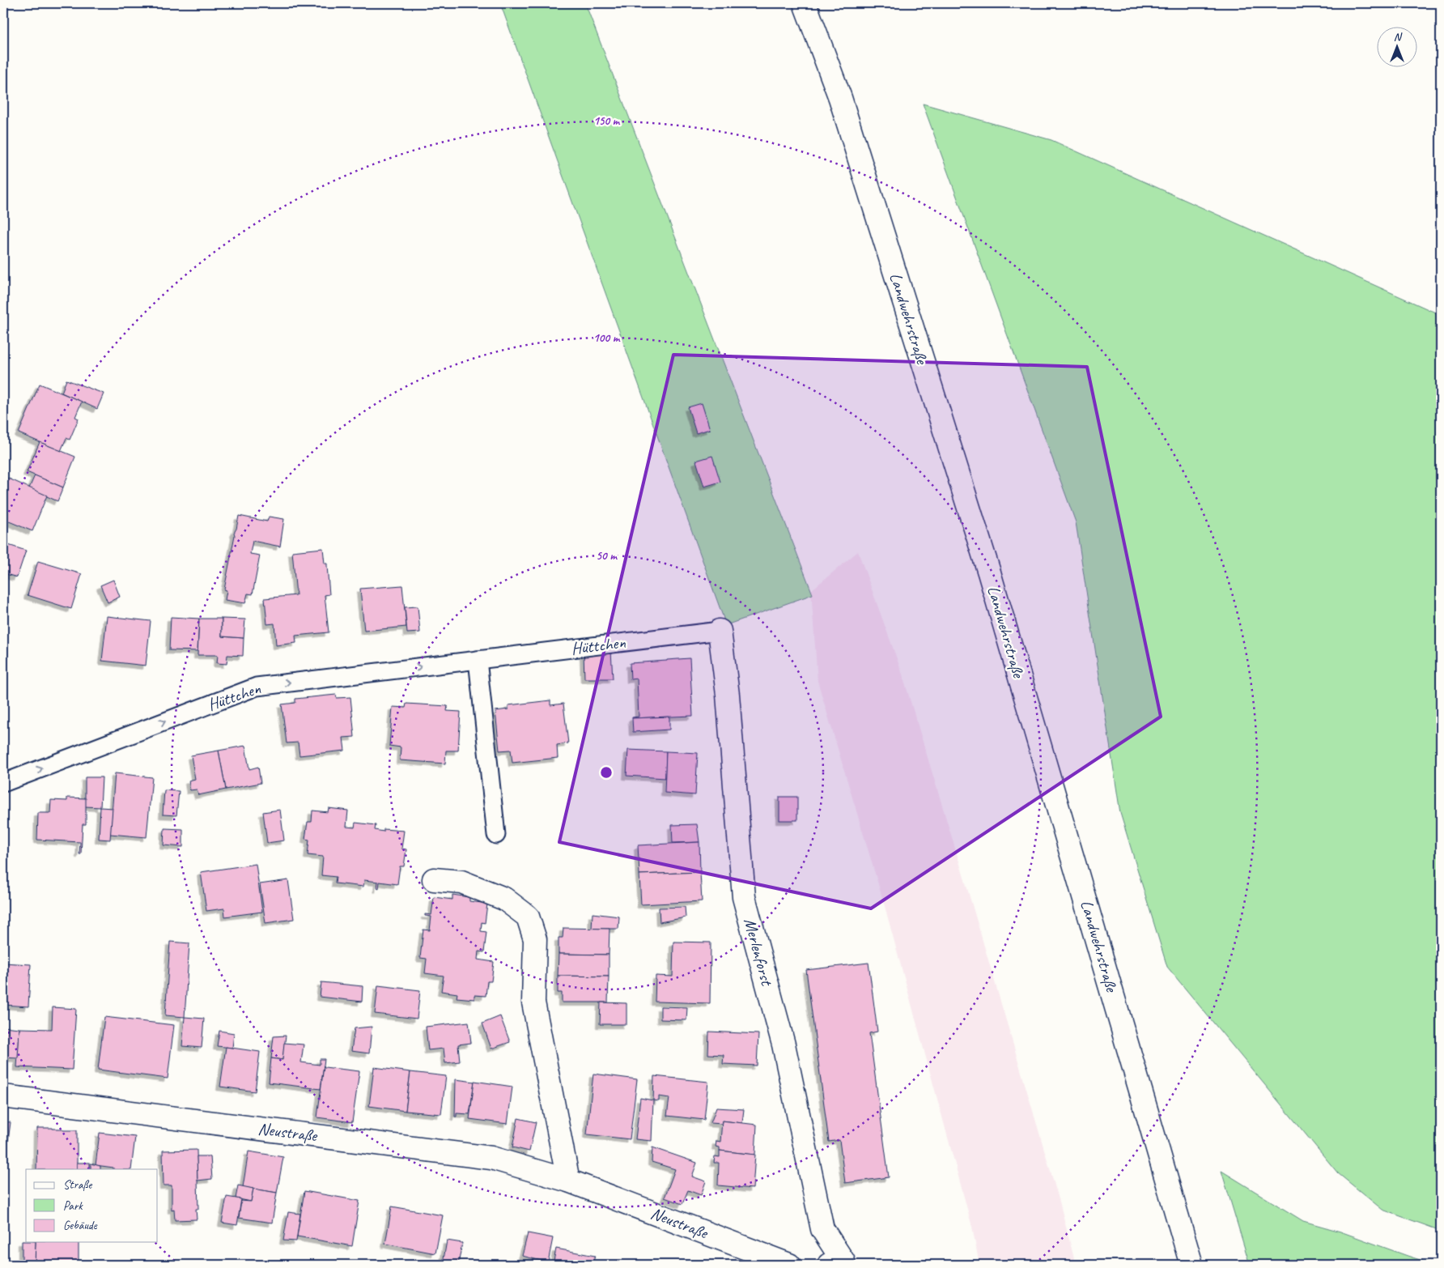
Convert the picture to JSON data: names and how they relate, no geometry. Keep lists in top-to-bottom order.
{
  "streets": {
    "street": ["Landwehrstraße", "Merlenforst", "Neustraße"],
    "lane": ["Hüttchen"]
  },
  "crossings": [
    ["Hüttchen", "Merlenforst"]
  ],
  "one_way": ["Hüttchen"],
  "legend": ["Straße", "Park", "Gebäude"],
  "north": "top",
  "rings": ["150 m", "100 m", "50 m"]
}
